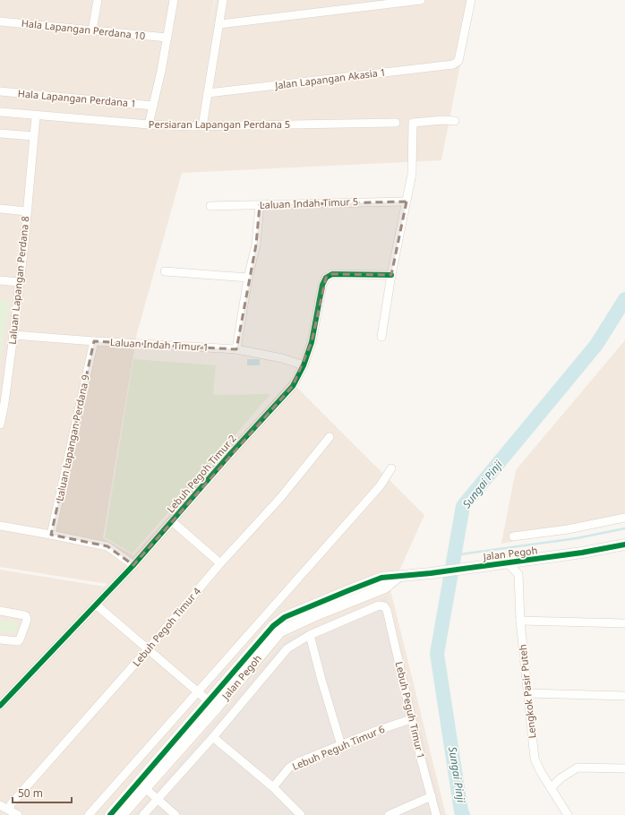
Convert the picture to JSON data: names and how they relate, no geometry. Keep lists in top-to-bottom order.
{
  "streets": {
    "street": [
      "Hala Lapangan Perdana 10",
      "Jalan Lapangan Akasia 1",
      "Hala Lapangan Perdana 1",
      "Persiaran Lapangan Perdana 5",
      "Laluan Indah Timur 5",
      "Laluan Lapangan Perdana 8",
      "Laluan Indah Timur 1",
      "Laluan Lapangan Perdana 9",
      "Lebuh Pegoh Timur 2",
      "Jalan Pegoh",
      "Lebuh Pegoh Timur 4",
      "Lengkok Pasir Puteh",
      "Lebuh Peguh Timur 1",
      "Lebuh Peguh Timur 6"
    ]
  },
  "crossings": [
    ["Persiaran Lapangan Perdana 5", "Laluan Lapangan Perdana 8"],
    ["Laluan Lapangan Perdana 8", "Laluan Indah Timur 1"],
    ["Laluan Indah Timur 1", "Laluan Lapangan Perdana 9"],
    ["Laluan Indah Timur 1", "Lebuh Pegoh Timur 2"],
    ["Lebuh Peguh Timur 1", "Lebuh Peguh Timur 6"]
  ],
  "water": ["Sungai Pinji"],
  "scale_bar": "50 m"
}
